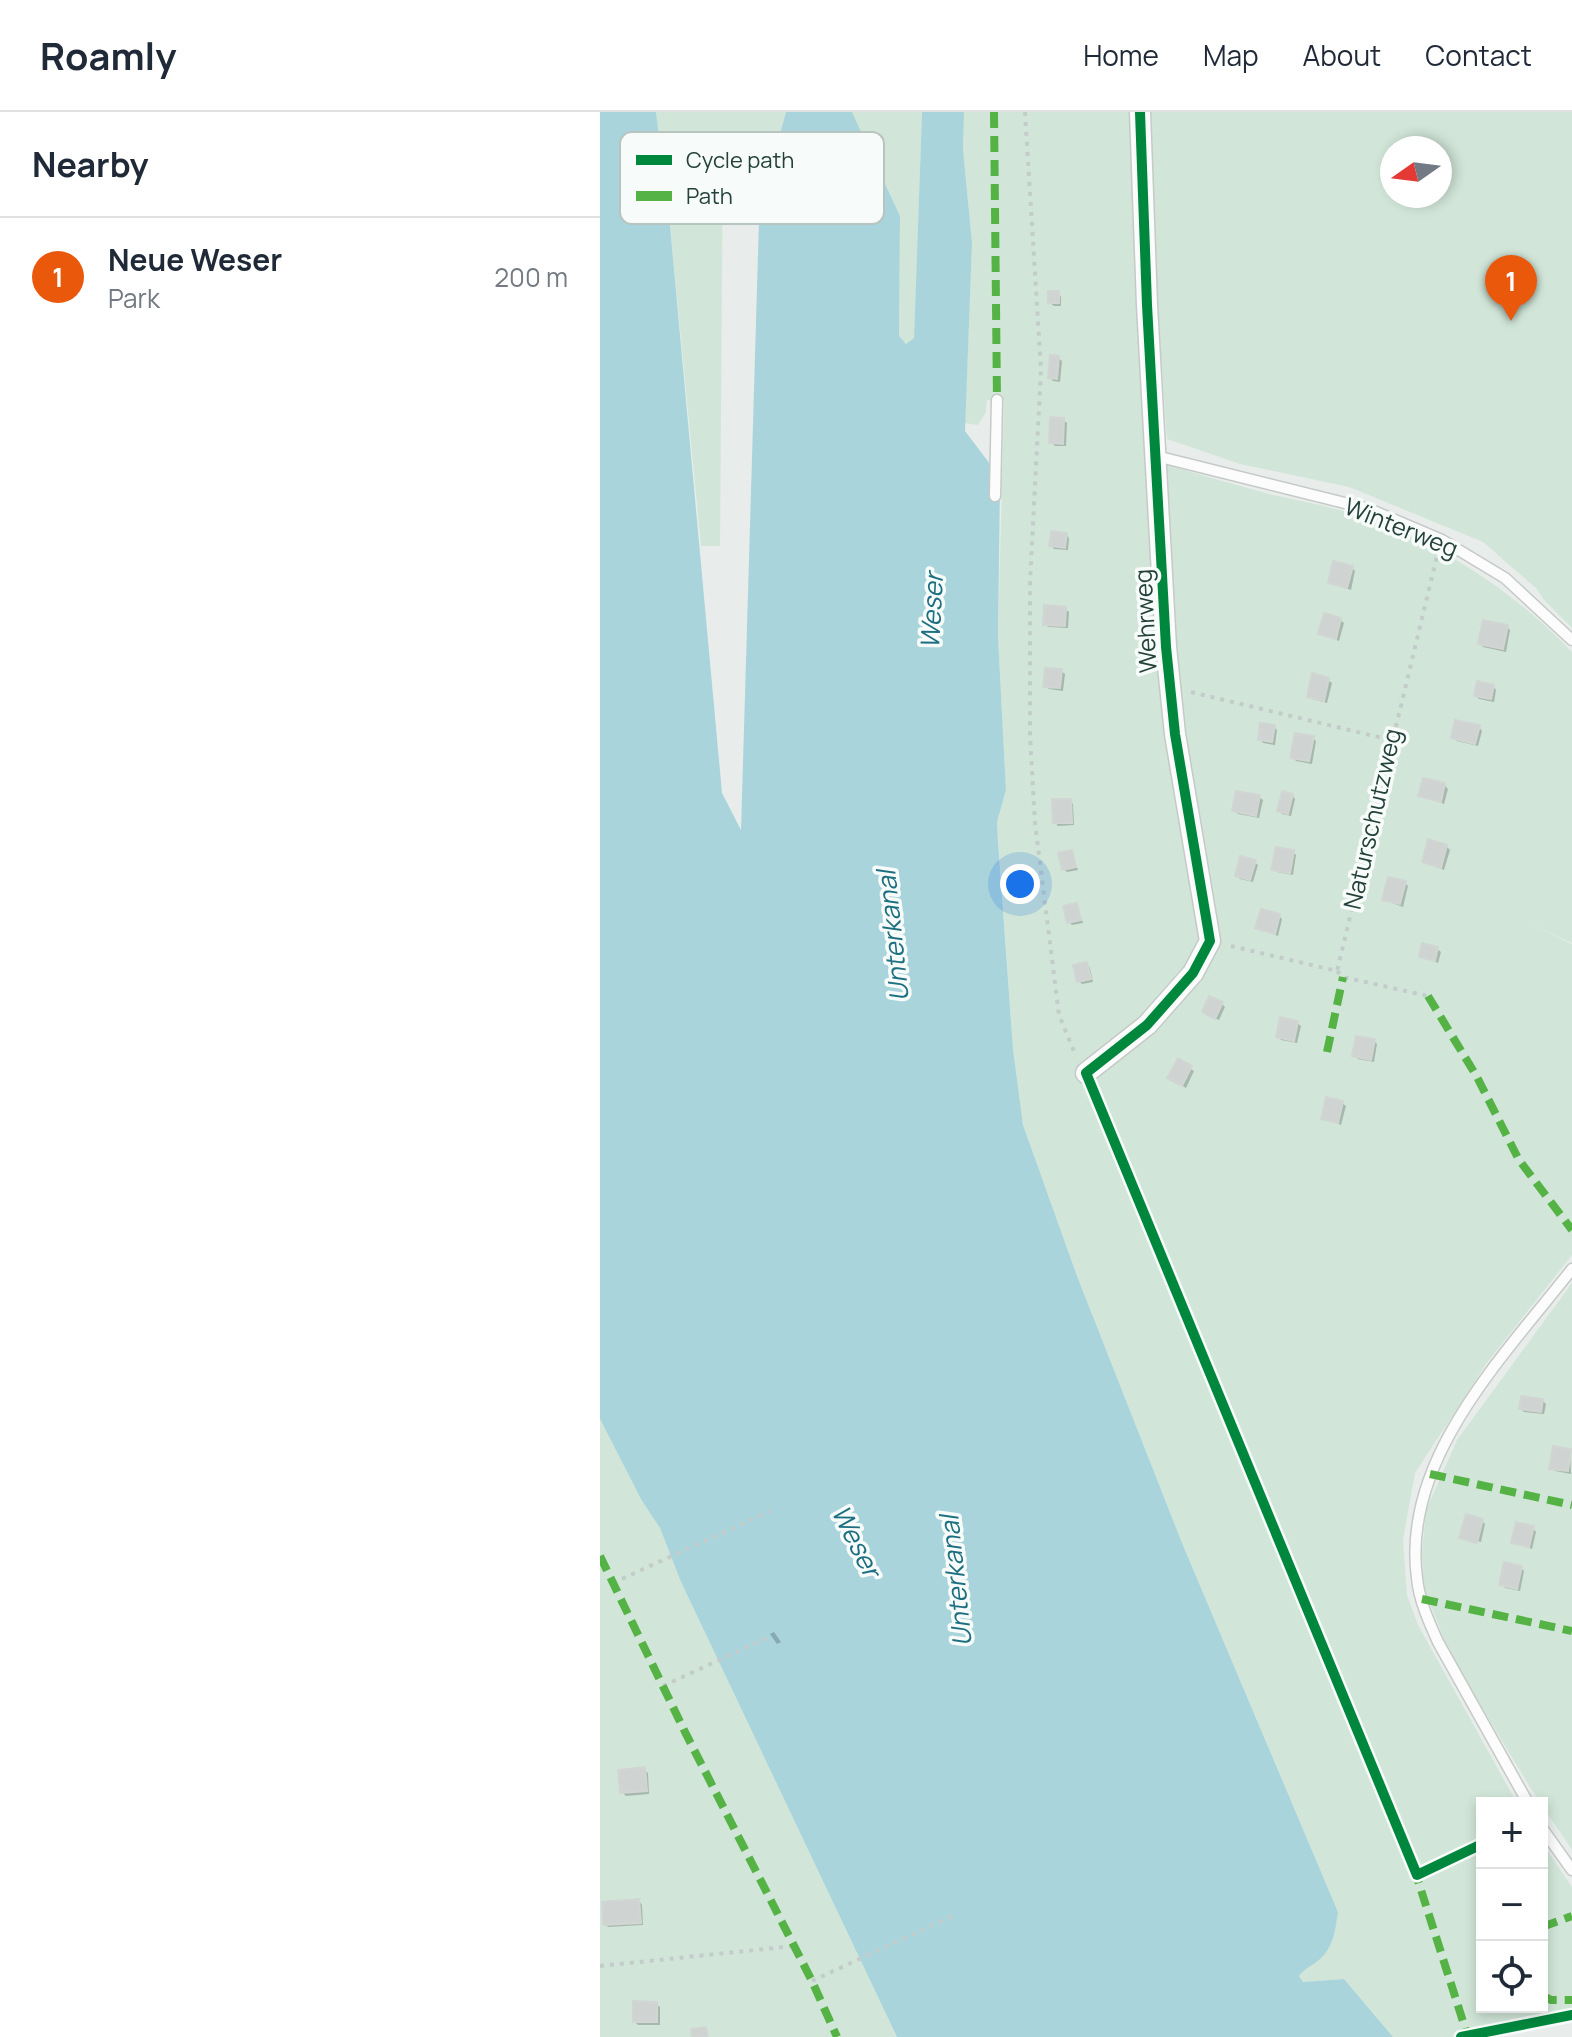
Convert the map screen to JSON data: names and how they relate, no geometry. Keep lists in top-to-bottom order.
{
  "streets": {
    "street": ["Wehrweg"],
    "lane": ["Winterweg"],
    "path": ["Naturschutzweg"]
  },
  "crossings": [
    ["Winterweg", "Wehrweg"],
    ["Winterweg", "Naturschutzweg"]
  ],
  "water": ["Weser", "Unterkanal"],
  "legend": ["Cycle path", "Path"],
  "north": "left",
  "page": {
    "header": "Roamly",
    "nav": [
      "Home",
      "Map",
      "About",
      "Contact"
    ],
    "heading": "Nearby",
    "list": [
      {
        "mark": "1",
        "name": "Neue Weser",
        "note": "Park",
        "value": "200 m"
      }
    ],
    "pins": "1",
    "map_buttons": ["+", "−"]
  }
}
